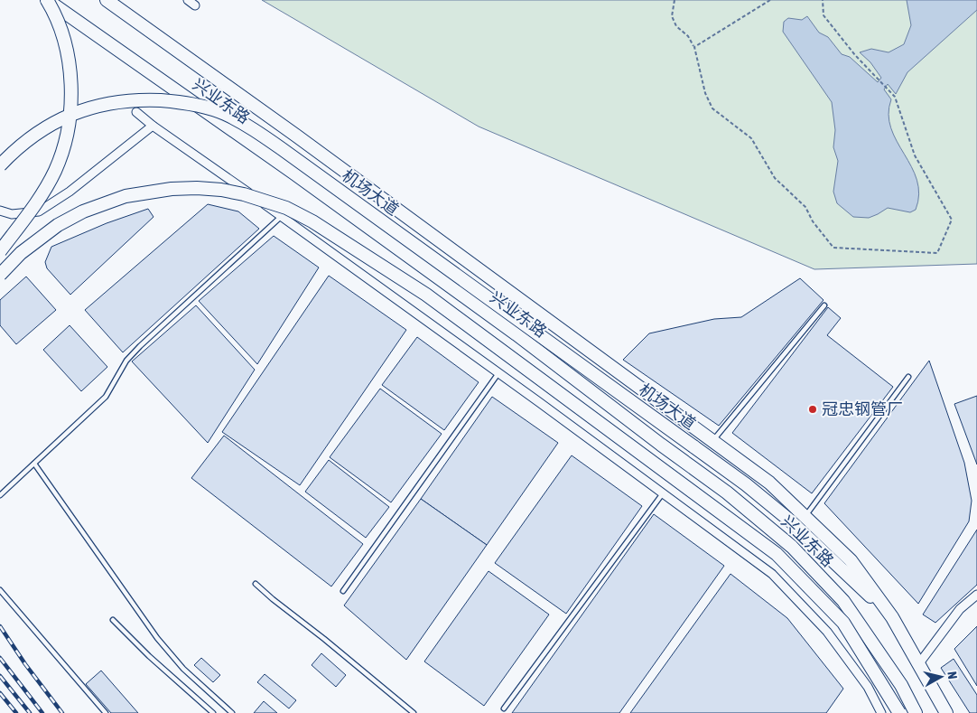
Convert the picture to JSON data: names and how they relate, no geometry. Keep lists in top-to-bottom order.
{
  "streets": {
    "main road": ["兴业东路", "机场大道"]
  },
  "crossings": [
    ["兴业东路", "机场大道"]
  ],
  "places": ["冠忠钢管厂"],
  "north": "right"
}
